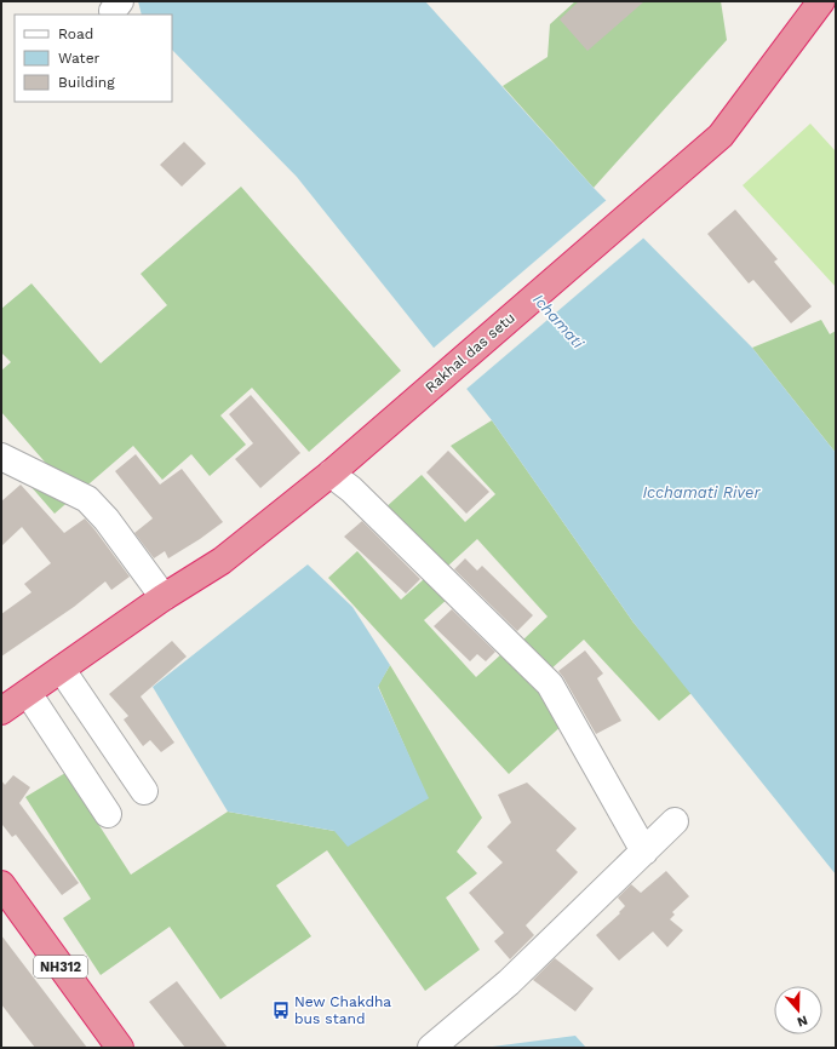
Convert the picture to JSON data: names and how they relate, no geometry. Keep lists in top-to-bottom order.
{
  "streets": {
    "highway": ["Rakhal das setu", "NH312"]
  },
  "water": ["Ichamati", "Icchamati River"],
  "places": {
    "bus stop": ["New Chakdha bus stand"]
  },
  "legend": ["Road", "Water", "Building"],
  "north": "bottom"
}
